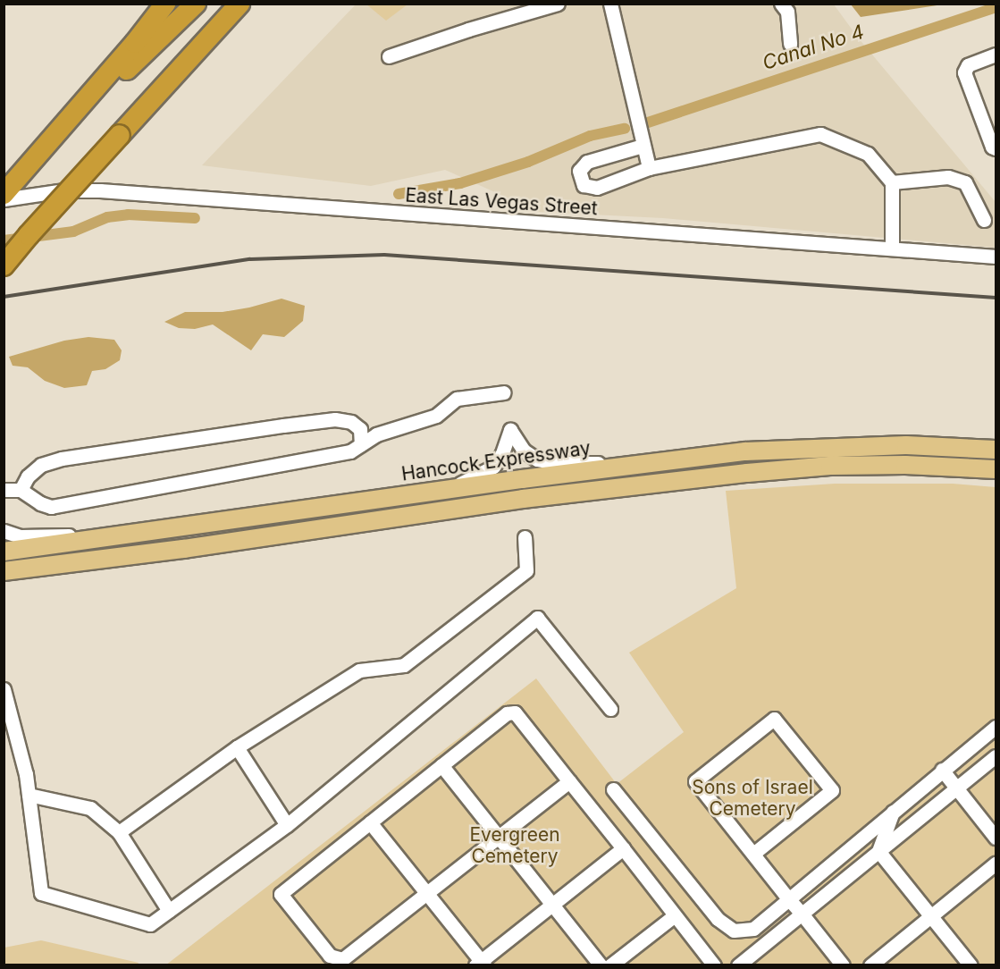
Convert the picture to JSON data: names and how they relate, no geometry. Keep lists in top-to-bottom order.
{
  "streets": {
    "main road": ["Hancock Expressway"],
    "street": ["East Las Vegas Street"]
  },
  "water": ["Canal No 4"],
  "parks": ["Sons of Israel Cemetery", "Evergreen Cemetery"]
}
